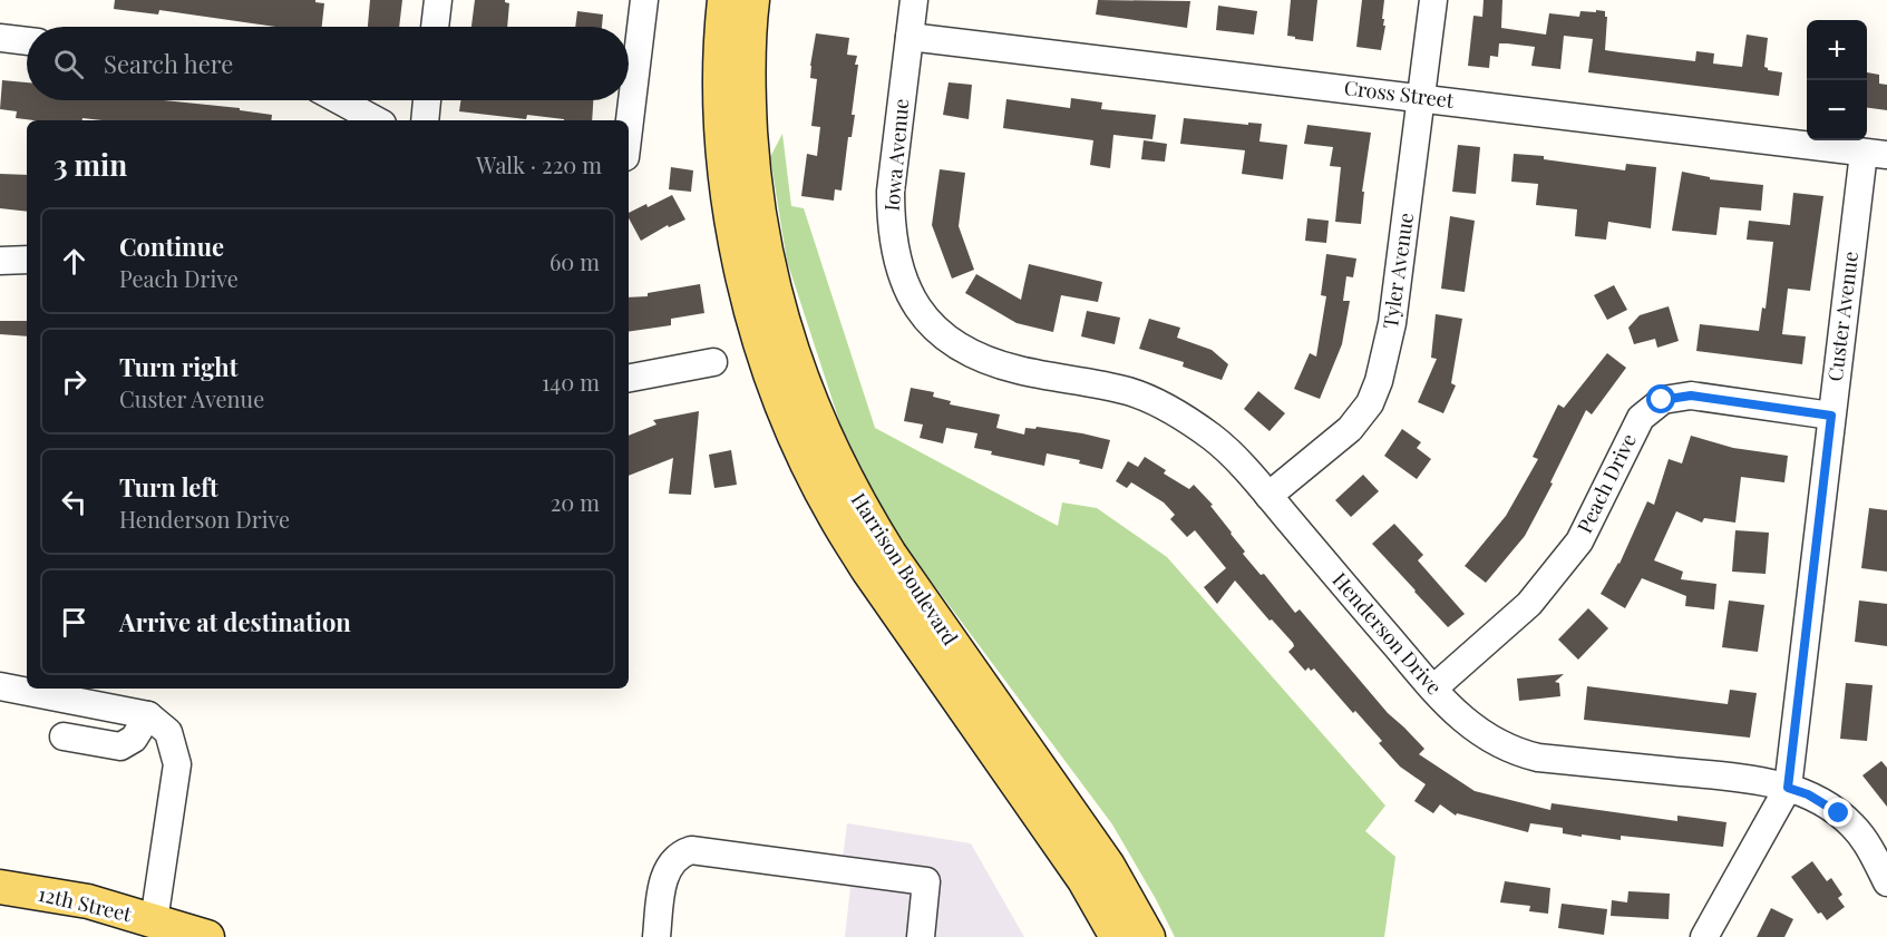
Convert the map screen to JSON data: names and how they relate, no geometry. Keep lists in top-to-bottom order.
{
  "streets": {
    "main road": ["Harrison Boulevard", "12th Street"],
    "street": [
      "Cross Street",
      "Iowa Avenue",
      "Tyler Avenue",
      "Custer Avenue",
      "Peach Drive",
      "Henderson Drive"
    ]
  },
  "crossings": [
    ["Cross Street", "Iowa Avenue"],
    ["Cross Street", "Tyler Avenue"],
    ["Cross Street", "Custer Avenue"],
    ["Iowa Avenue", "Henderson Drive"],
    ["Tyler Avenue", "Henderson Drive"],
    ["Custer Avenue", "Peach Drive"],
    ["Custer Avenue", "Henderson Drive"],
    ["Peach Drive", "Henderson Drive"]
  ],
  "page": {
    "map_buttons": ["+", "−"],
    "search": "Search here",
    "heading": ["3 min", "Walk · 220 m"],
    "list": [
      ["Continue", "Peach Drive", "60 m"],
      ["Turn right", "Custer Avenue", "140 m"],
      ["Turn left", "Henderson Drive", "20 m"],
      "Arrive at destination"
    ]
  }
}
